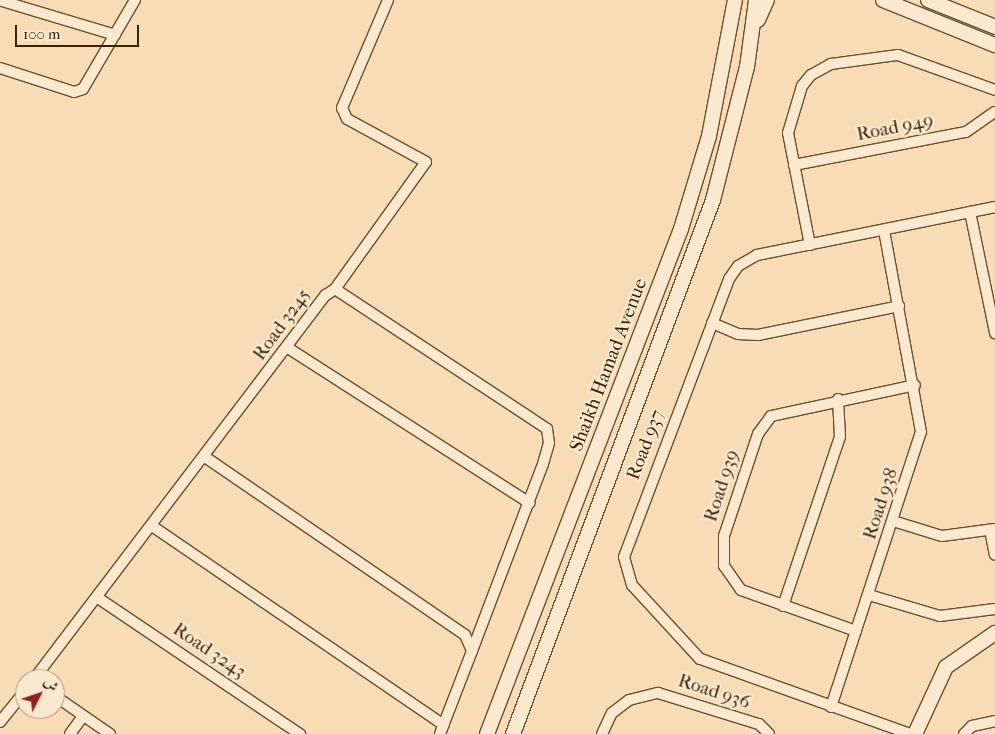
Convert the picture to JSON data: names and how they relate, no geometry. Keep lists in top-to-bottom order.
{
  "streets": {
    "main road": ["Shaikh Hamad Avenue"],
    "street": [
      "Road 949",
      "Road 3245",
      "Road 937",
      "Road 939",
      "Road 938",
      "Road 3243",
      "Road 936"
    ]
  },
  "crossings": [
    ["Road 3245", "Road 3243"],
    ["Road 937", "Road 938"],
    ["Road 939", "Road 938"]
  ],
  "scale_bar": "100 m",
  "north": "top right"
}
